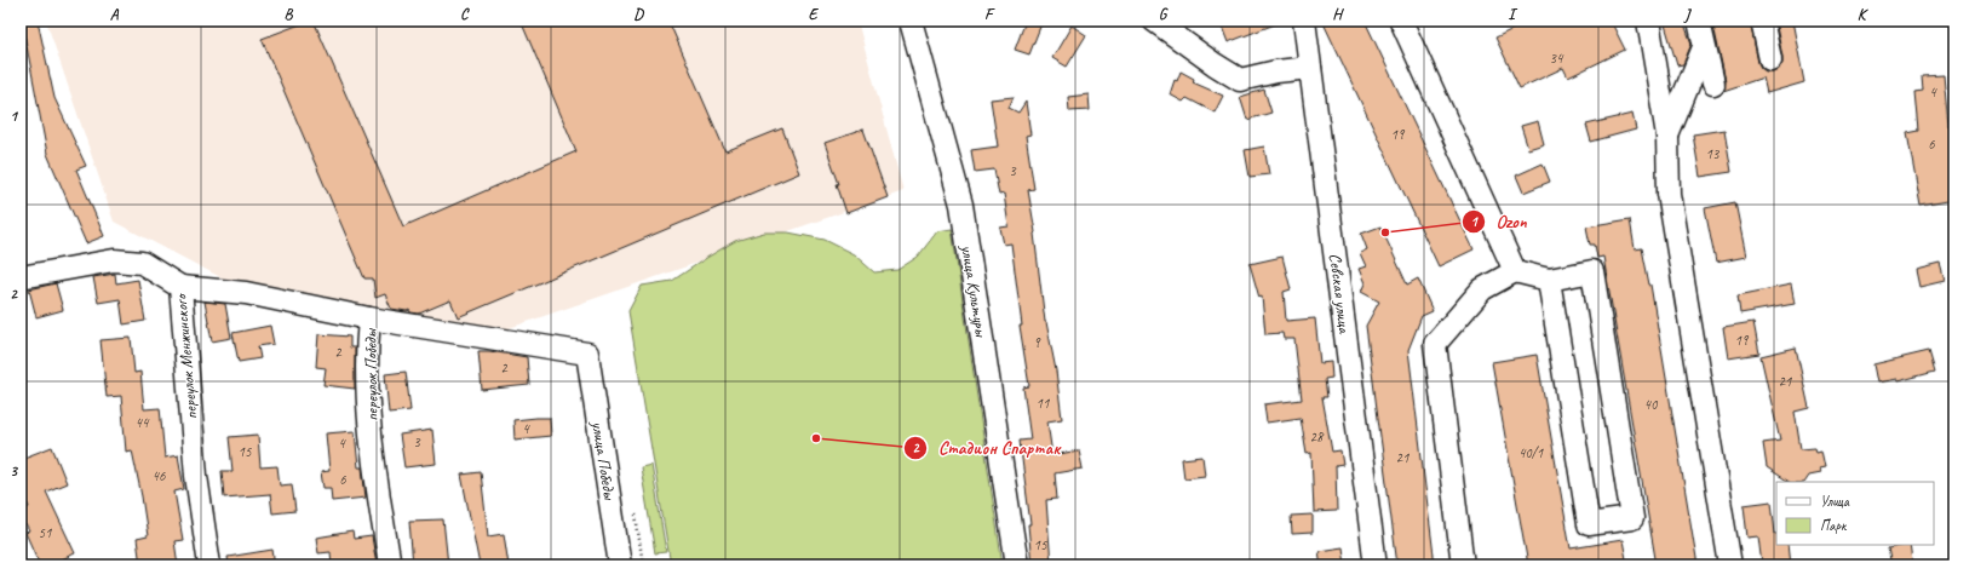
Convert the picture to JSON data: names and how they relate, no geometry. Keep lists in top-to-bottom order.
{
  "streets": {
    "street": [
      "улица Культуры",
      "Севская улица",
      "переулок Менжинского",
      "переулок Победы",
      "улица Победы"
    ]
  },
  "crossings": [
    ["переулок Победы", "улица Победы"]
  ],
  "places": ["Ozon", "Стадион Спартак"],
  "house_numbers": [
    "34",
    "4",
    "19",
    "6",
    "13",
    "3",
    "19",
    "9",
    "2",
    "2",
    "21",
    "11",
    "40",
    "44",
    "4",
    "28",
    "3",
    "4",
    "15",
    "40/1",
    "21",
    "46",
    "6",
    "51",
    "15"
  ],
  "legend": ["Улица", "Парк"],
  "grid": {
    "columns": [
      "A",
      "B",
      "C",
      "D",
      "E",
      "F",
      "G",
      "H",
      "I",
      "J",
      "K"
    ],
    "rows": ["1", "2", "3"]
  }
}
